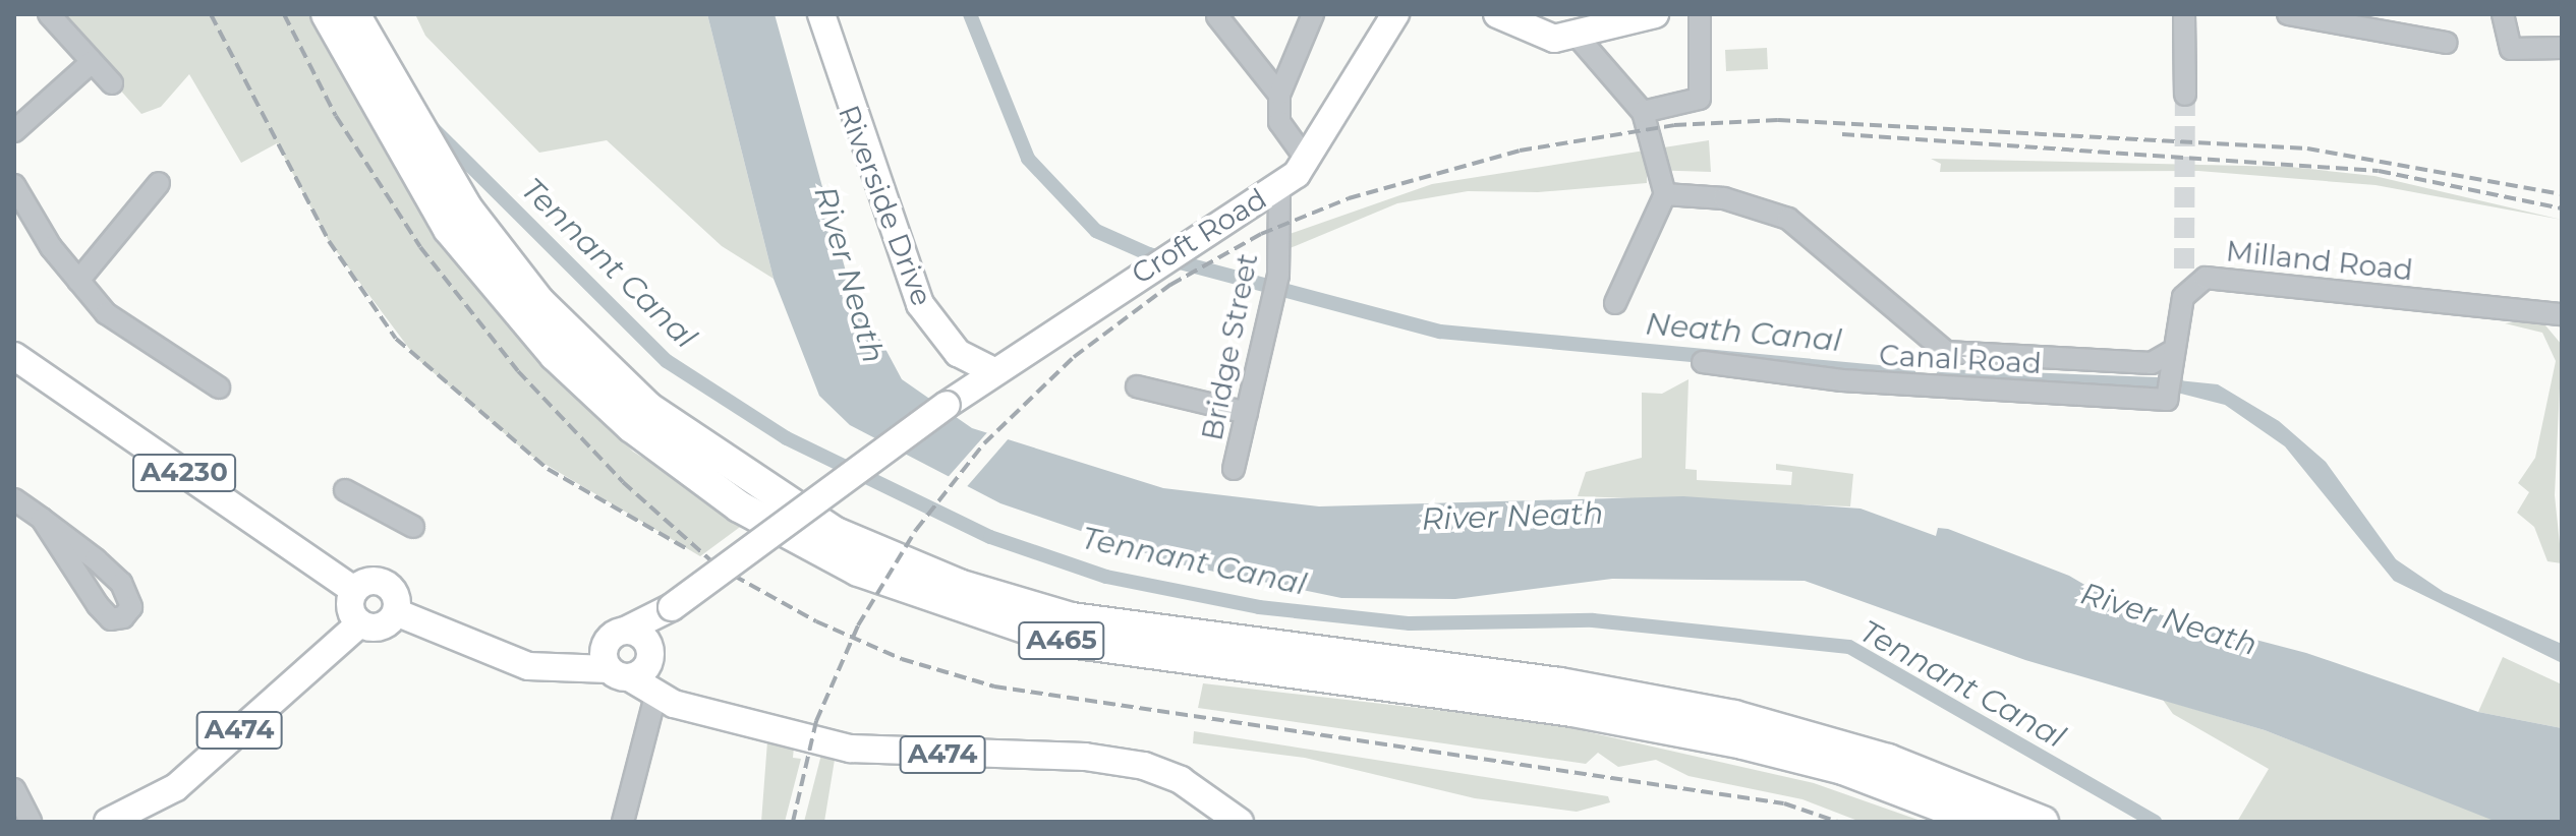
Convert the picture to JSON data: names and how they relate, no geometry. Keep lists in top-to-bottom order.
{
  "streets": {
    "highway": ["A465"],
    "main road": [
      "Riverside Drive",
      "Croft Road",
      "A4230",
      "A474"
    ],
    "street": ["Milland Road", "Bridge Street", "Canal Road"]
  },
  "crossings": [
    ["Croft Road", "Bridge Street"],
    ["Croft Road", "A474"],
    ["A4230", "A474"]
  ],
  "water": ["Tennant Canal", "River Neath", "Neath Canal"]
}
